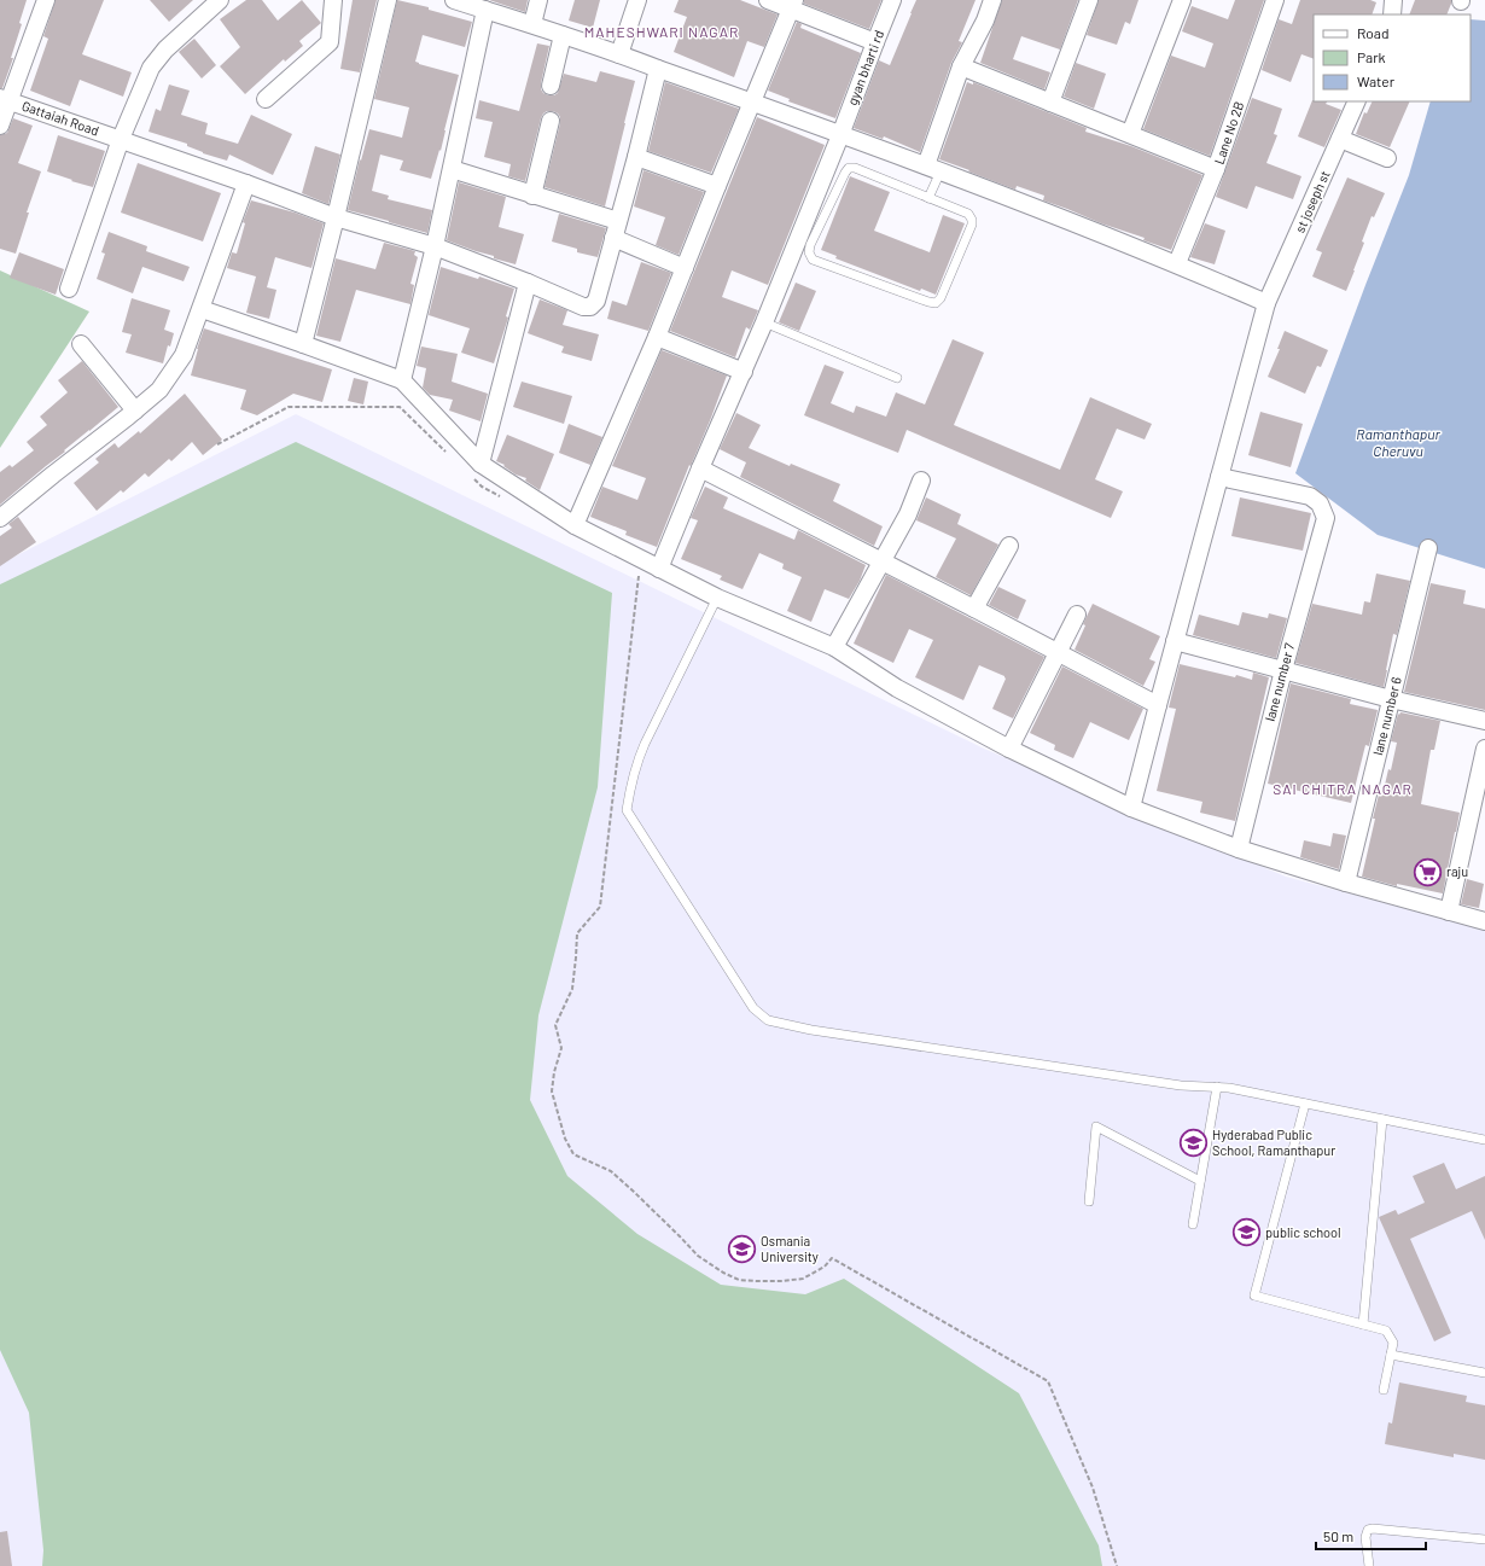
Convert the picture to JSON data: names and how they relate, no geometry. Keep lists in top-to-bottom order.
{
  "streets": {
    "street": [
      "gyan bharti rd",
      "Gattaiah Road",
      "Lane No 2B",
      "st joseph st",
      "lane number 7",
      "lane number 6"
    ]
  },
  "crossings": [
    ["st joseph st", "lane number 7"]
  ],
  "districts": ["MAHESHWARI NAGAR", "SAI CHITRA NAGAR"],
  "water": ["Ramanthapur Cheruvu"],
  "places": {
    "supermarket": ["raju"],
    "school or university": ["Hyderabad Public School, Ramanthapur", "public school", "Osmania University"]
  },
  "legend": ["Road", "Park", "Water"],
  "scale_bar": "50 m"
}
